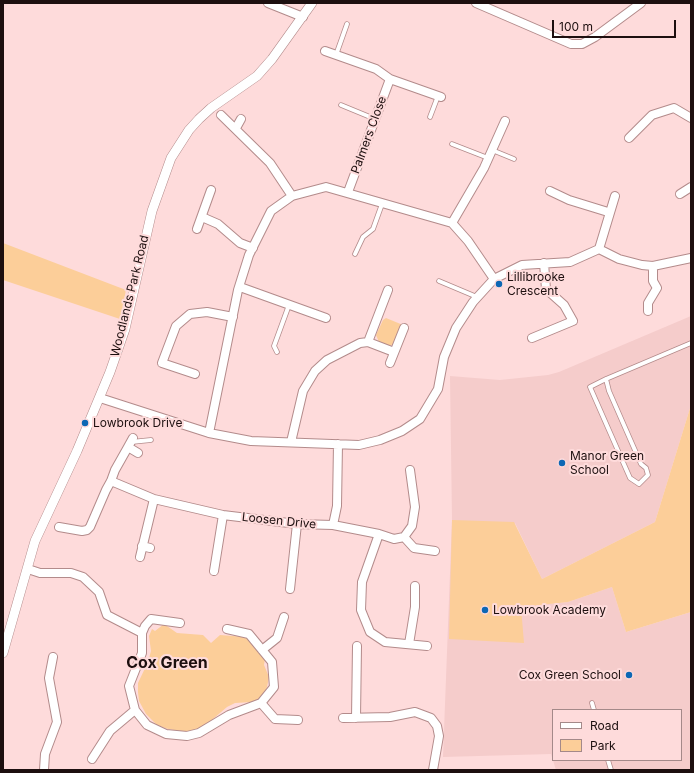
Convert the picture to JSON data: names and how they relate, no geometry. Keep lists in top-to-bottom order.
{
  "streets": {
    "street": ["Palmers Close", "Woodlands Park Road", "Loosen Drive"]
  },
  "districts": ["Cox Green"],
  "places": [
    "Lillibrooke Crescent",
    "Lowbrook Drive",
    "Manor Green School",
    "Lowbrook Academy",
    "Cox Green School"
  ],
  "legend": ["Road", "Park"],
  "scale_bar": "100 m"
}
